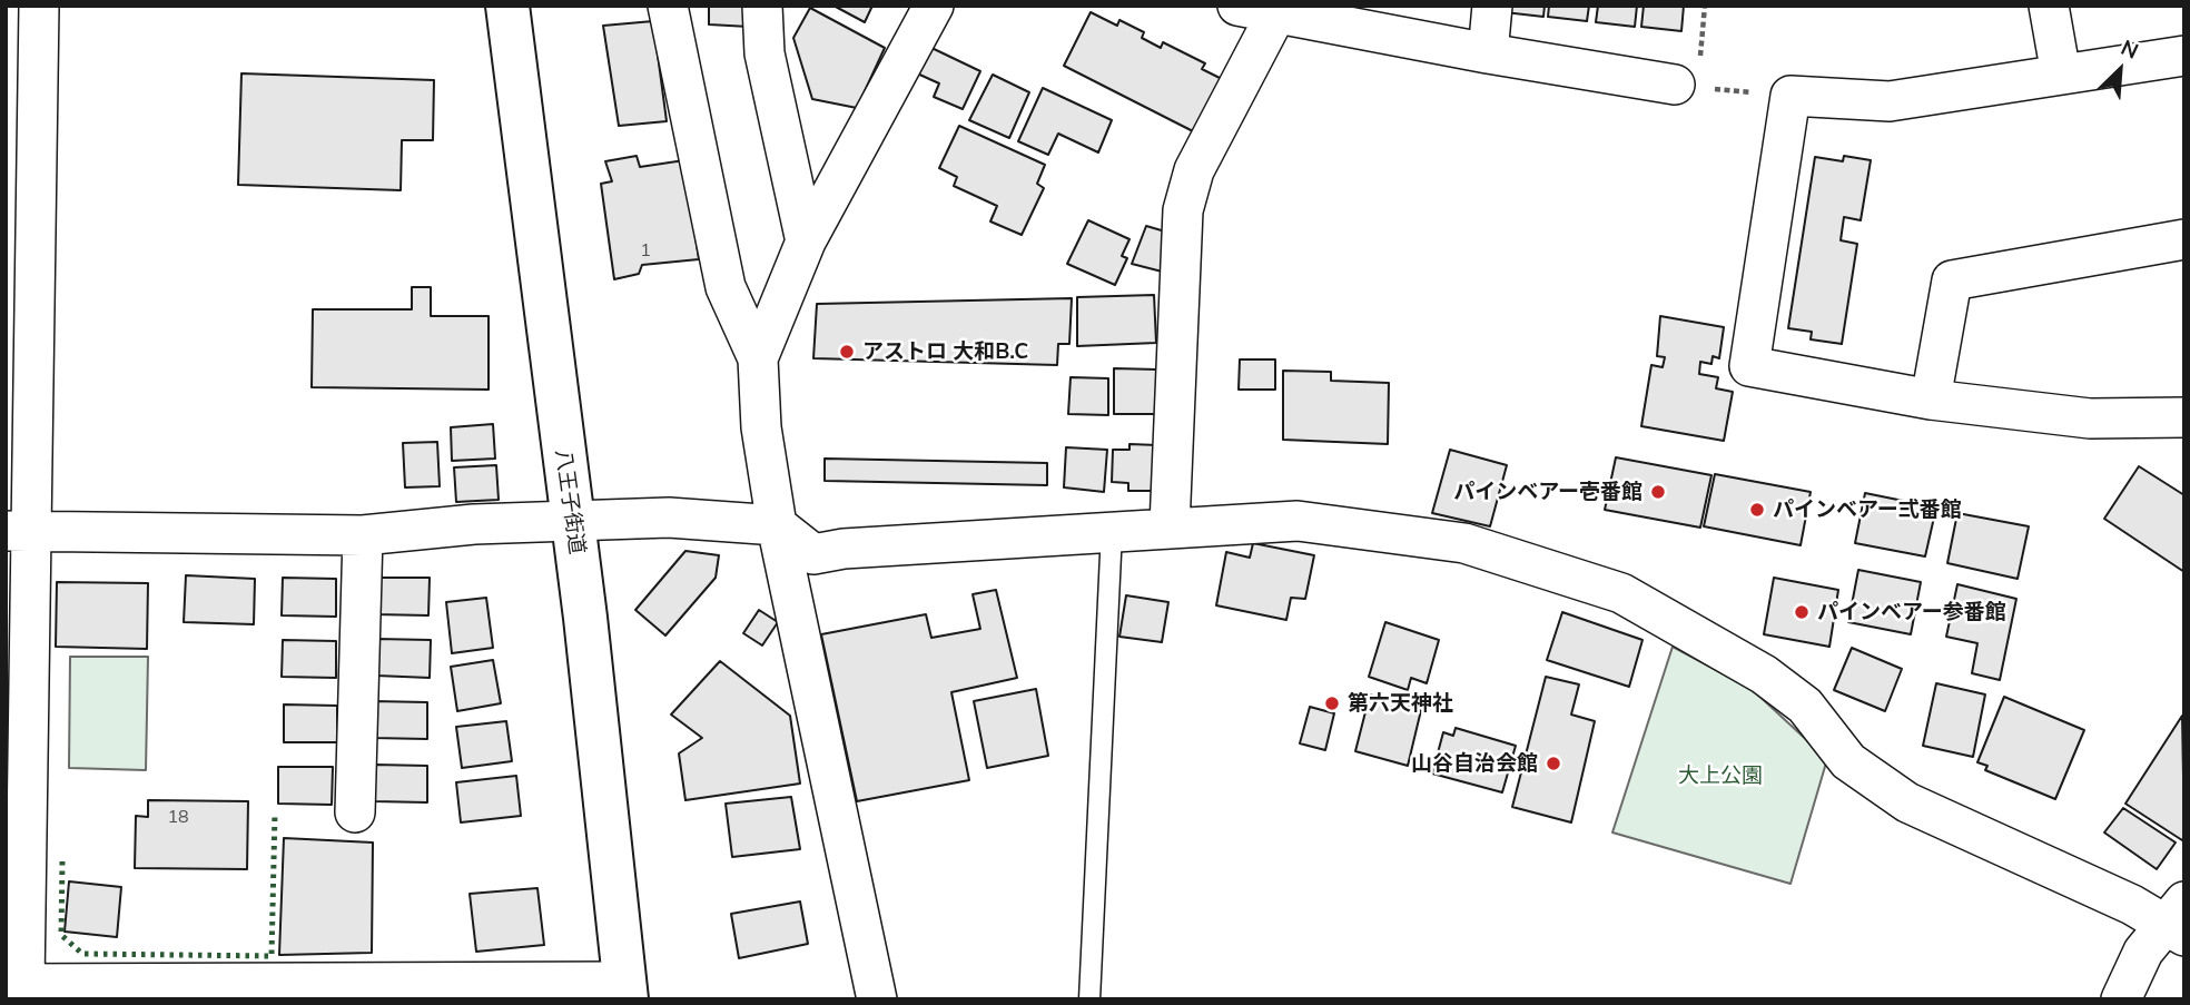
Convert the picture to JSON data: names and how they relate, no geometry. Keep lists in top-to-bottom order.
{
  "streets": {
    "main road": ["八王子街道"]
  },
  "parks": ["大上公園"],
  "places": [
    "アストロ 大和B.C",
    "パインベアー壱番館",
    "パインベアー弍番館",
    "パインベアー参番館",
    "第六天神社",
    "山谷自治会館"
  ],
  "house_numbers": ["1", "18"],
  "north": "top right"
}
